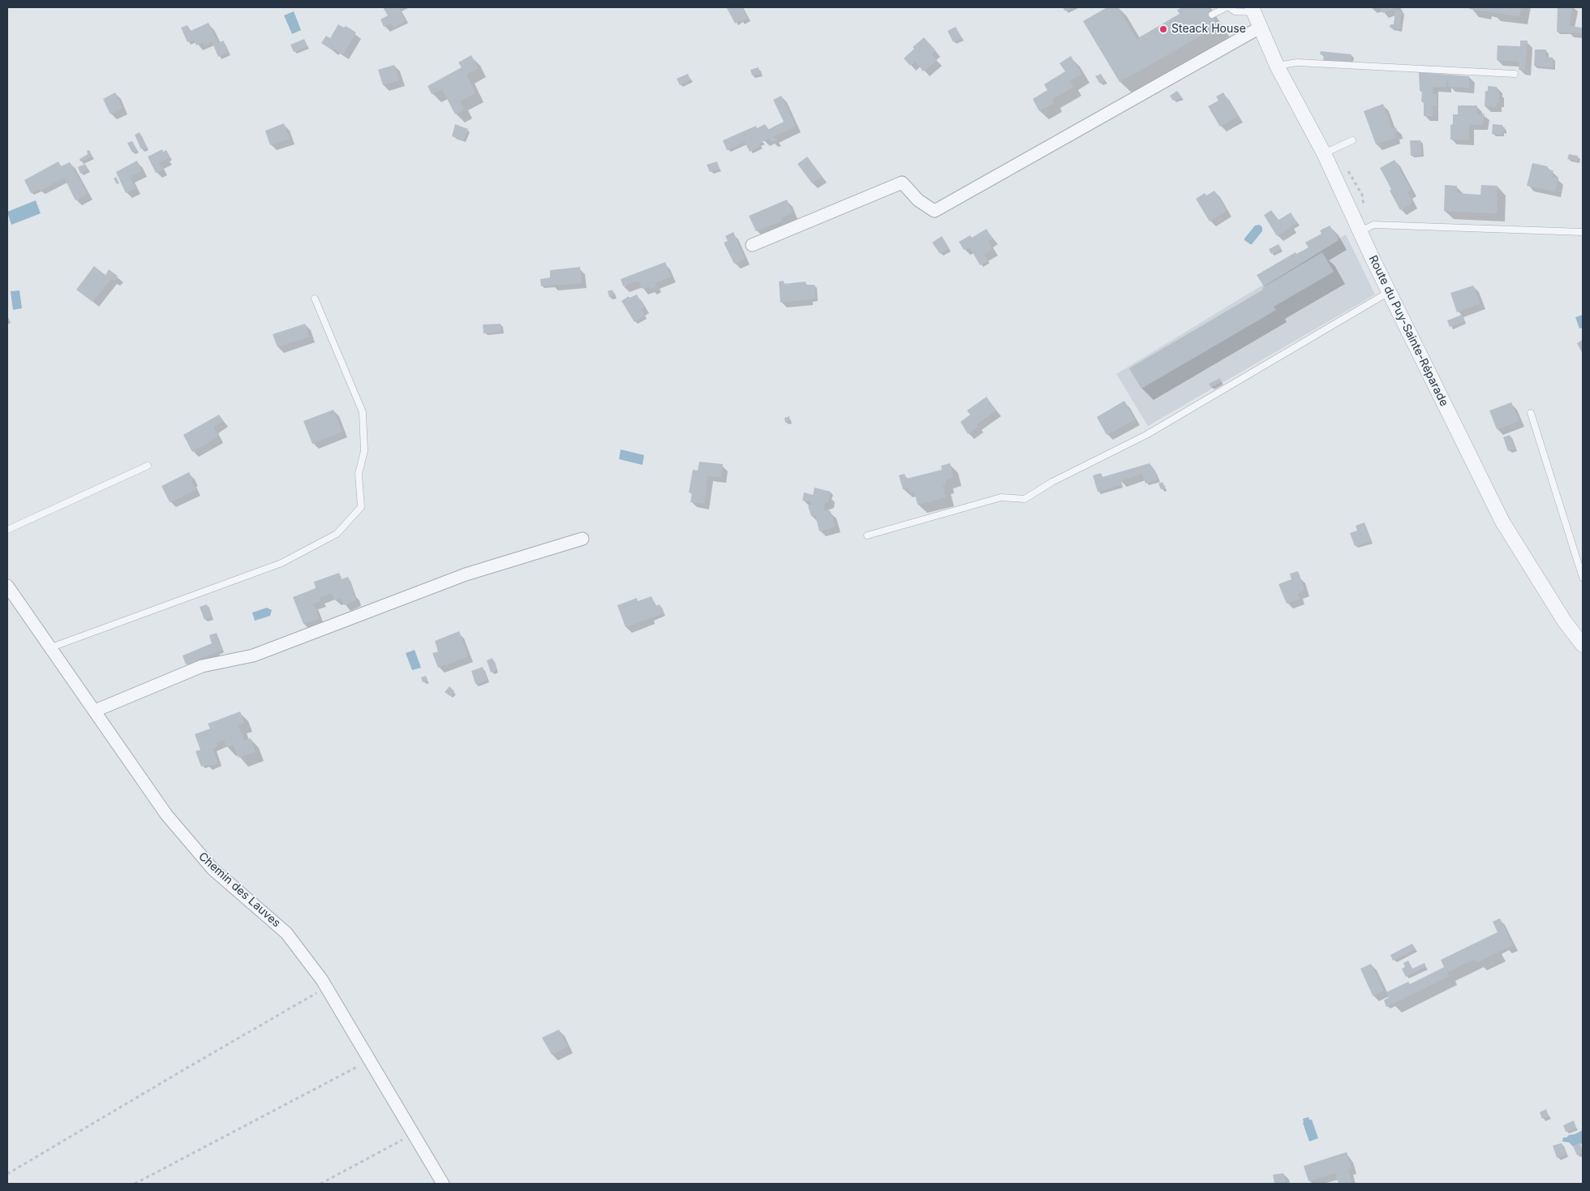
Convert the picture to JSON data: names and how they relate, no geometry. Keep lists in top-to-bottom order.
{
  "streets": {
    "street": ["Route du Puy-Sainte-Réparade", "Chemin des Lauves"]
  },
  "places": ["Steack House"]
}
